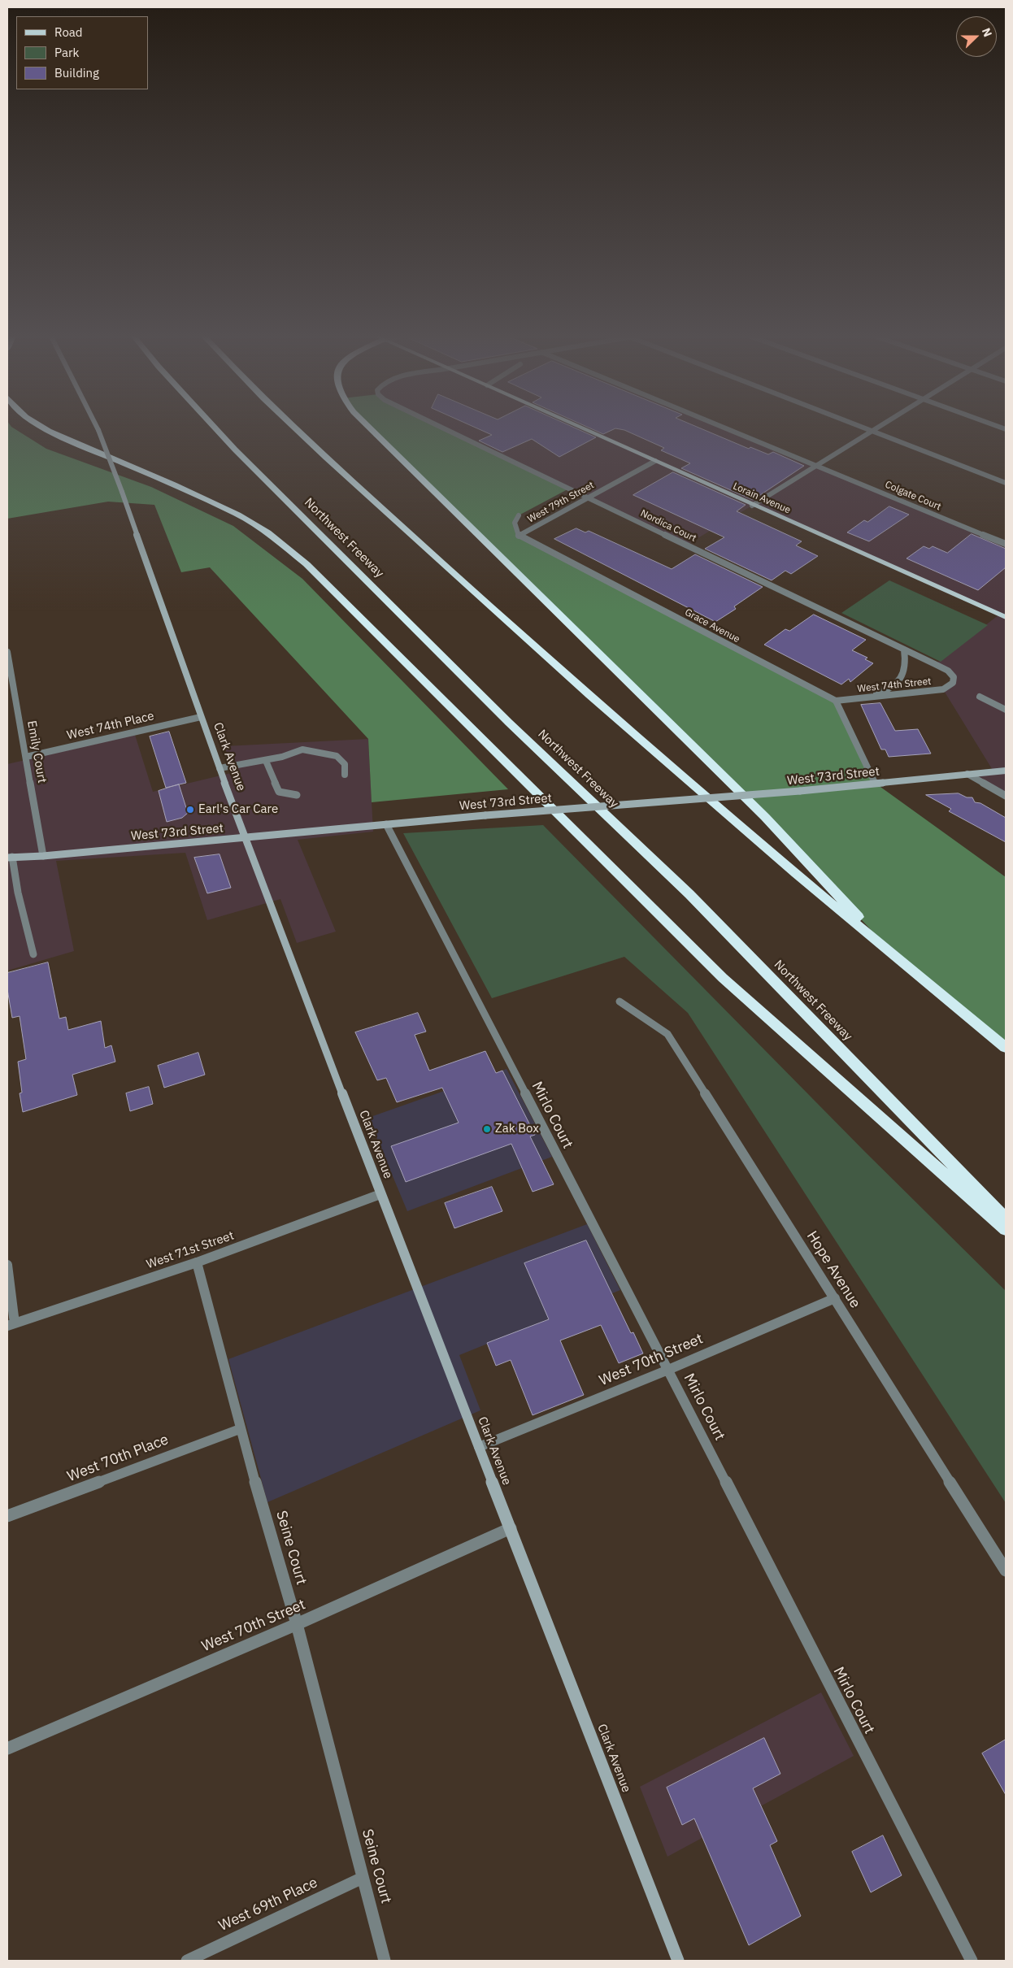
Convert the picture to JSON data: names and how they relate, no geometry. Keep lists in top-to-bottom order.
{
  "streets": {
    "highway": ["Northwest Freeway"],
    "main road": ["Lorain Avenue"],
    "street": [
      "Colgate Court",
      "West 79th Street",
      "Nordica Court",
      "Grace Avenue",
      "West 74th Street",
      "West 74th Place",
      "Emily Court",
      "Clark Avenue",
      "West 73rd Street",
      "Mirlo Court",
      "West 71st Street",
      "Hope Avenue",
      "West 70th Street",
      "West 70th Place",
      "Seine Court",
      "West 69th Place"
    ]
  },
  "crossings": [
    ["Lorain Avenue", "West 79th Street"],
    ["West 79th Street", "Nordica Court"],
    ["West 79th Street", "Grace Avenue"],
    ["Nordica Court", "West 74th Street"],
    ["Grace Avenue", "West 74th Street"],
    ["West 74th Place", "Emily Court"],
    ["West 74th Place", "Clark Avenue"],
    ["Emily Court", "West 73rd Street"],
    ["Clark Avenue", "West 73rd Street"],
    ["Clark Avenue", "West 71st Street"],
    ["Clark Avenue", "West 70th Street"],
    ["West 73rd Street", "Mirlo Court"],
    ["Mirlo Court", "West 70th Street"],
    ["West 71st Street", "Seine Court"],
    ["Hope Avenue", "West 70th Street"],
    ["West 70th Street", "Seine Court"],
    ["West 70th Place", "Seine Court"],
    ["Seine Court", "West 69th Place"]
  ],
  "places": ["Earl's Car Care", "Zak Box"],
  "legend": ["Road", "Park", "Building"],
  "north": "right"
}
